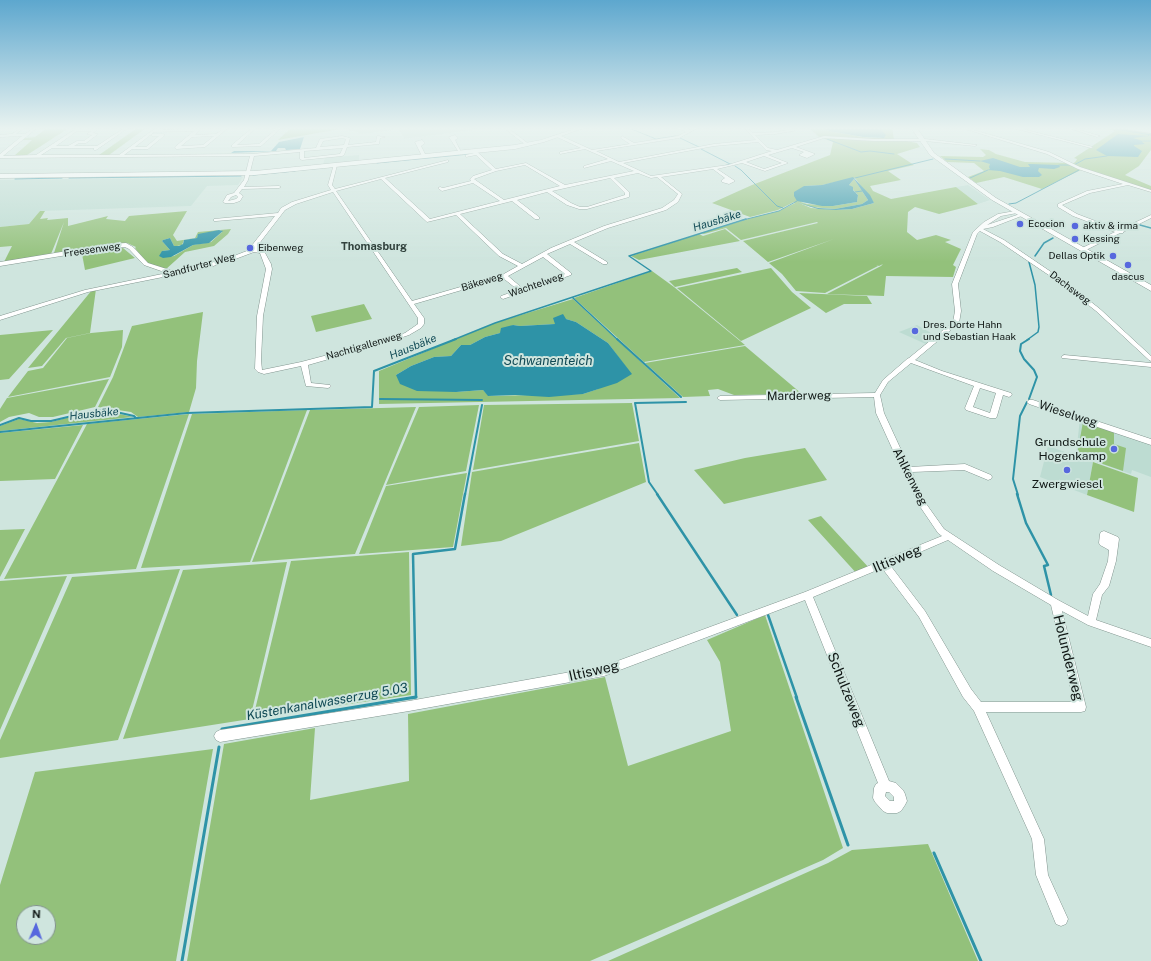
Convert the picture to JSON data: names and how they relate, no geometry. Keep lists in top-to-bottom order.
{
  "streets": {
    "street": [
      "Freesenweg",
      "Sandfurter Weg",
      "Bäkeweg",
      "Wachtelweg",
      "Dachsweg",
      "Nachtigallenweg",
      "Marderweg",
      "Wieselweg",
      "Ahlkenweg",
      "Iltisweg",
      "Holunderweg",
      "Schulzeweg"
    ]
  },
  "crossings": [
    ["Freesenweg", "Sandfurter Weg"],
    ["Sandfurter Weg", "Nachtigallenweg"],
    ["Bäkeweg", "Wachtelweg"],
    ["Bäkeweg", "Nachtigallenweg"],
    ["Marderweg", "Ahlkenweg"],
    ["Ahlkenweg", "Iltisweg"],
    ["Ahlkenweg", "Holunderweg"],
    ["Iltisweg", "Schulzeweg"]
  ],
  "districts": ["Thomasburg"],
  "water": ["Hausbäke", "Schwanenteich", "Küstenkanalwasserzug 5.03"],
  "places": [
    "Ecocion",
    "aktiv & irma",
    "Kessing",
    "Eibenweg",
    "Dellas Optik",
    "dascus",
    "Dres. Dorte Hahn und Sebastian Haak",
    "Grundschule Hogenkamp",
    "Zwergwiesel"
  ],
  "north": "top"
}
